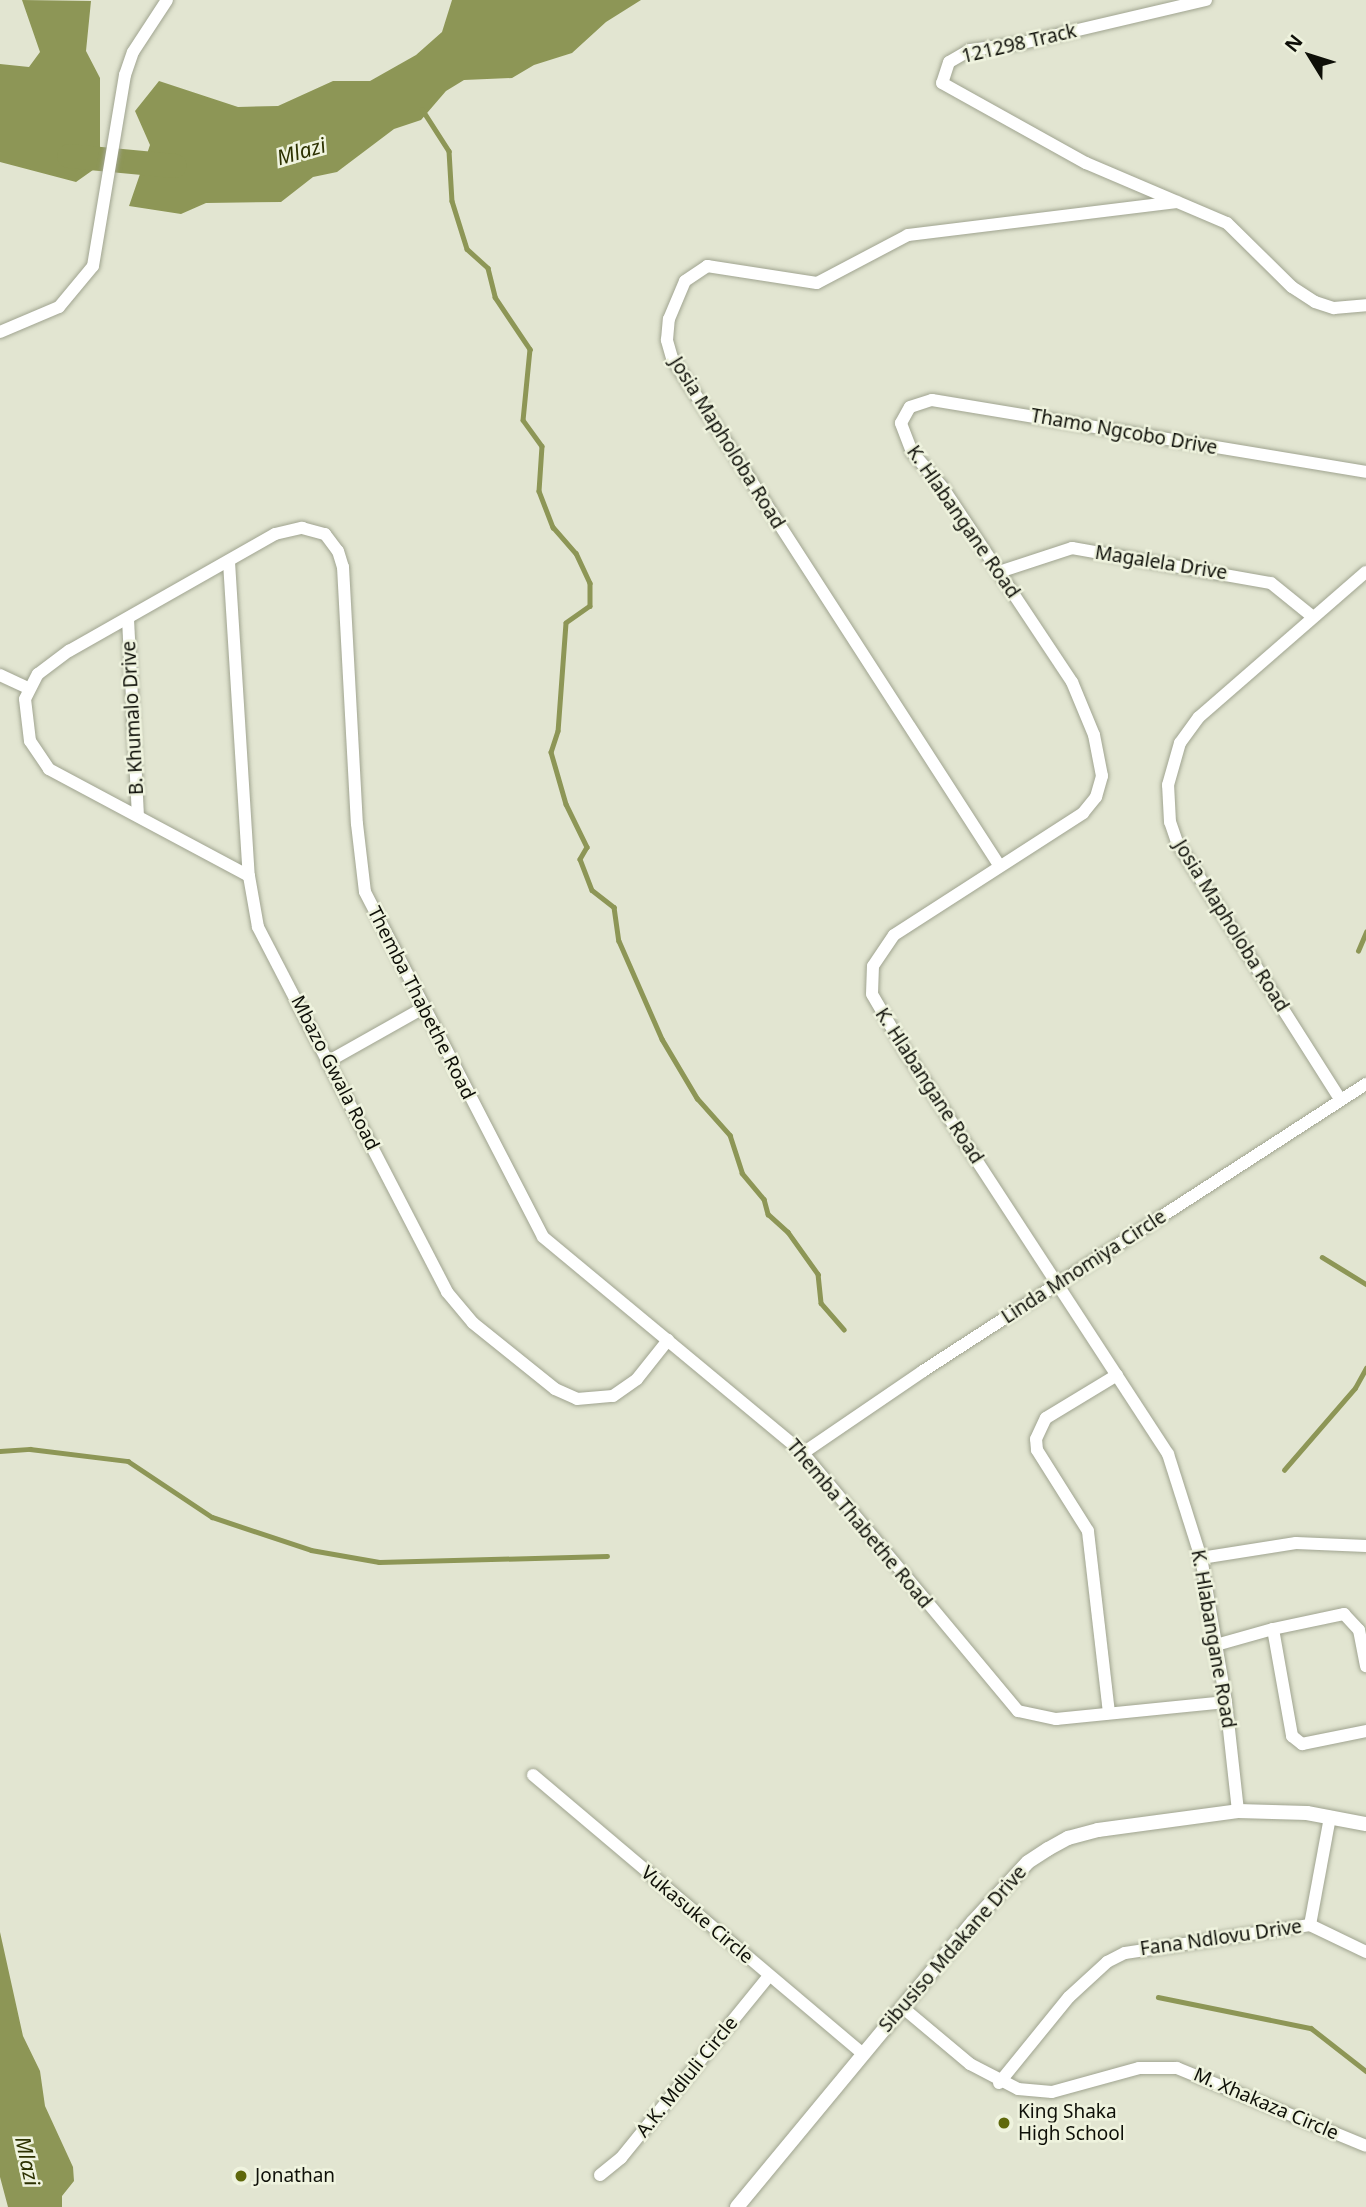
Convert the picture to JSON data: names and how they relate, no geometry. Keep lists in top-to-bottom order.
{
  "streets": {
    "street": [
      "121298 Track",
      "Thamo Ngcobo Drive",
      "Josia Mapholoba Road",
      "K. Hlabangane Road",
      "Magalela Drive",
      "B. Khumalo Drive",
      "Themba Thabethe Road",
      "Mbazo Gwala Road",
      "Linda Mnomiya Circle",
      "Vukasuke Circle",
      "Fana Ndlovu Drive",
      "Sibusiso Mdakane Drive",
      "A.K. Mdluli Circle",
      "M. Xhakaza Circle"
    ]
  },
  "crossings": [
    ["121298 Track", "Josia Mapholoba Road"],
    ["Thamo Ngcobo Drive", "K. Hlabangane Road"],
    ["Josia Mapholoba Road", "K. Hlabangane Road"],
    ["Josia Mapholoba Road", "Magalela Drive"],
    ["Josia Mapholoba Road", "Linda Mnomiya Circle"],
    ["K. Hlabangane Road", "Magalela Drive"],
    ["K. Hlabangane Road", "Themba Thabethe Road"],
    ["K. Hlabangane Road", "Linda Mnomiya Circle"],
    ["K. Hlabangane Road", "Sibusiso Mdakane Drive"],
    ["B. Khumalo Drive", "Themba Thabethe Road"],
    ["Themba Thabethe Road", "Mbazo Gwala Road"],
    ["Themba Thabethe Road", "Linda Mnomiya Circle"],
    ["Vukasuke Circle", "Sibusiso Mdakane Drive"],
    ["Vukasuke Circle", "A.K. Mdluli Circle"],
    ["Fana Ndlovu Drive", "M. Xhakaza Circle"],
    ["Sibusiso Mdakane Drive", "M. Xhakaza Circle"]
  ],
  "water": ["Mlazi"],
  "places": ["King Shaka High School", "Jonathan"],
  "north": "top left"
}
